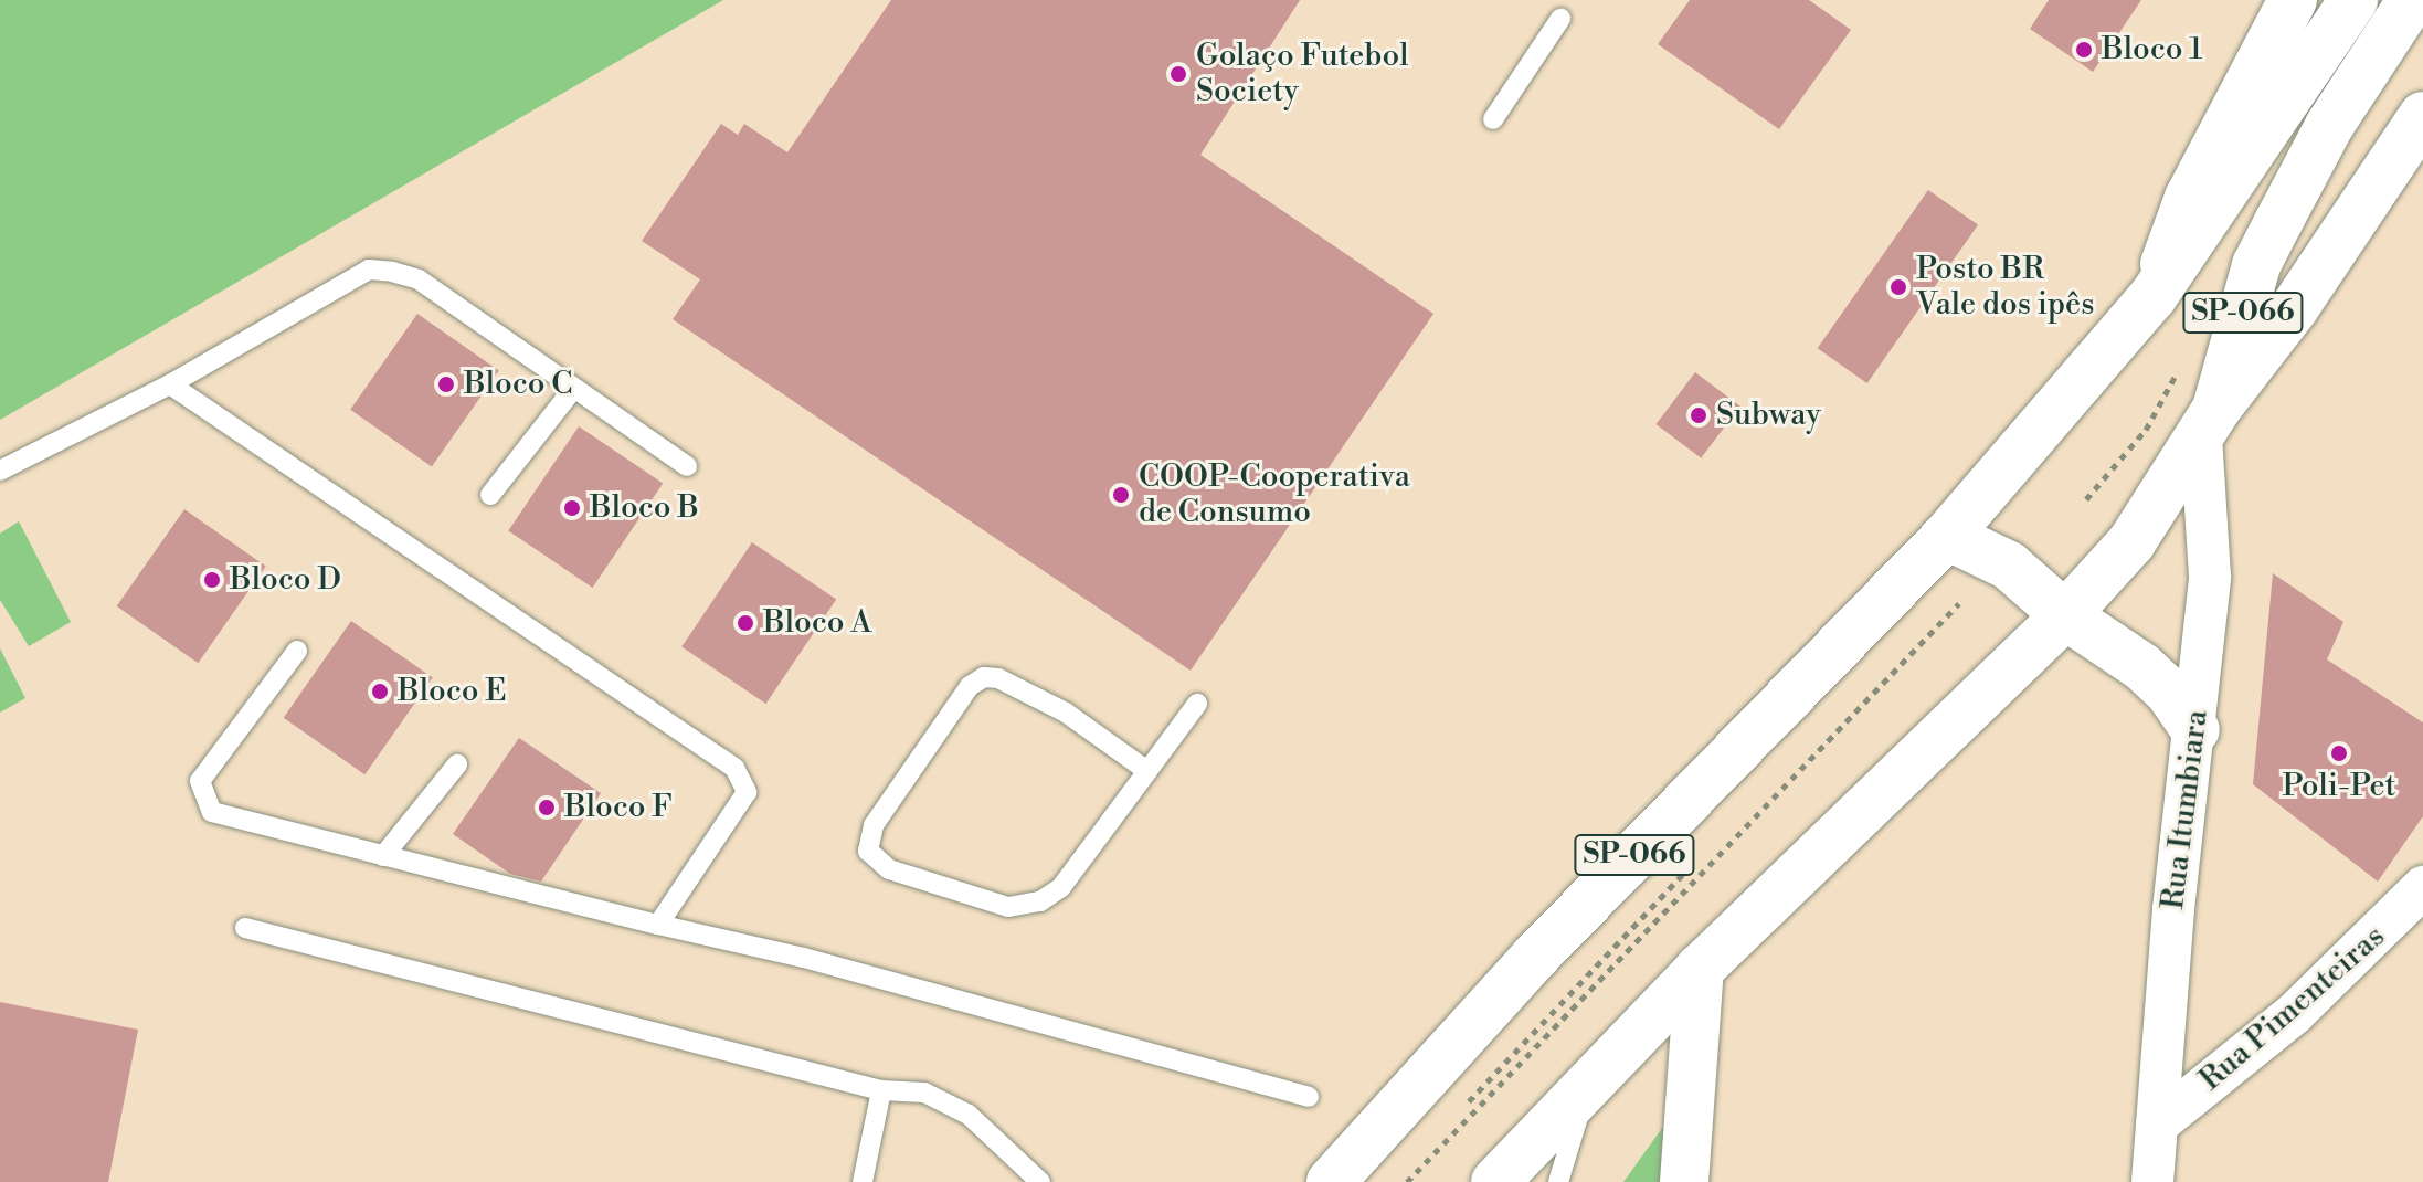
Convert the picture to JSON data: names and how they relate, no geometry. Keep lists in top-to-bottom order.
{
  "streets": {
    "main road": ["SP-066"],
    "street": ["Rua Itumbiara", "Rua Pimenteiras"]
  },
  "crossings": [
    ["SP-066", "Rua Itumbiara"],
    ["Rua Itumbiara", "Rua Pimenteiras"]
  ],
  "places": [
    "Bloco 1",
    "Golaço Futebol Society",
    "Posto BR Vale dos ipês",
    "Bloco C",
    "Subway",
    "COOP-Cooperativa de Consumo",
    "Bloco B",
    "Bloco D",
    "Bloco A",
    "Bloco E",
    "Poli-Pet",
    "Bloco F"
  ]
}
